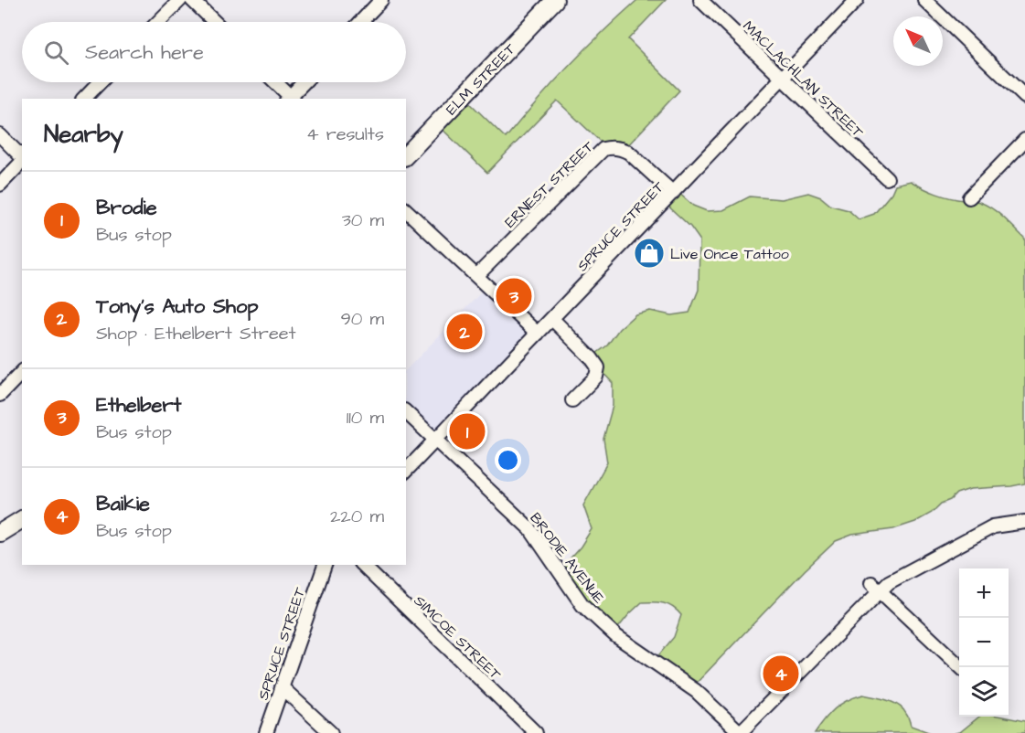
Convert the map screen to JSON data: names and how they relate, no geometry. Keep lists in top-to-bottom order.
{
  "streets": {
    "main road": ["ELM STREET"],
    "street": [
      "MACLACHLAN STREET",
      "ERNEST STREET",
      "SPRUCE STREET",
      "BRODIE AVENUE",
      "SIMCOE STREET"
    ]
  },
  "crossings": [
    ["MACLACHLAN STREET", "SPRUCE STREET"],
    ["ERNEST STREET", "SPRUCE STREET"],
    ["SPRUCE STREET", "BRODIE AVENUE"]
  ],
  "places": {
    "shop": ["Live Once Tattoo"]
  },
  "north": "top left",
  "page": {
    "search": "Search here",
    "heading": ["Nearby", "4 results"],
    "list": [
      {
        "mark": "1",
        "name": "Brodie",
        "note": "Bus stop",
        "value": "30 m"
      },
      {
        "mark": "2",
        "name": "Tony's Auto Shop",
        "note": "Shop · Ethelbert Street",
        "value": "90 m"
      },
      {
        "mark": "3",
        "name": "Ethelbert",
        "note": "Bus stop",
        "value": "110 m"
      },
      {
        "mark": "4",
        "name": "Baikie",
        "note": "Bus stop",
        "value": "220 m"
      }
    ],
    "pins": [
      "3",
      "2",
      "1",
      "4"
    ],
    "map_buttons": ["+", "−"]
  }
}
